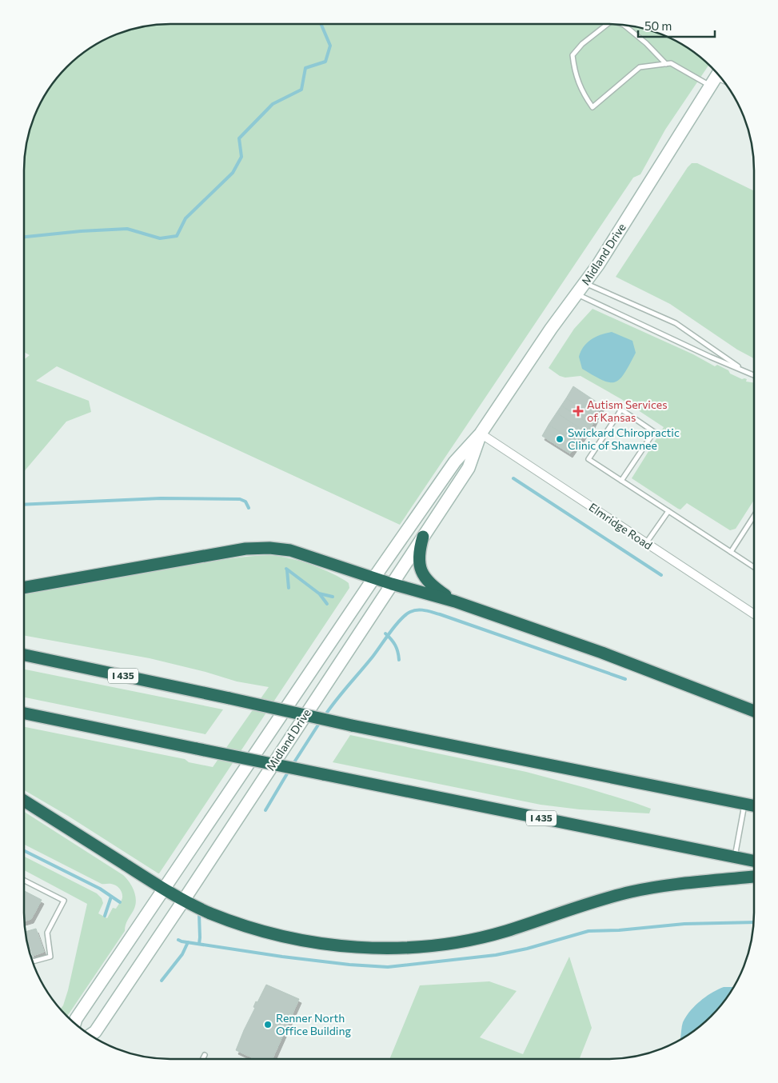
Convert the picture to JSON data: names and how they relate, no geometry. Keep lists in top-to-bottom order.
{
  "streets": {
    "highway": ["I 435"],
    "main road": ["Midland Drive"],
    "street": ["Elmridge Road"]
  },
  "crossings": [
    ["Midland Drive", "Elmridge Road"]
  ],
  "places": {
    "health": ["Autism Services of Kansas"],
    "other": ["Swickard Chiropractic Clinic of Shawnee", "Renner North Office Building"]
  },
  "scale_bar": "50 m"
}
